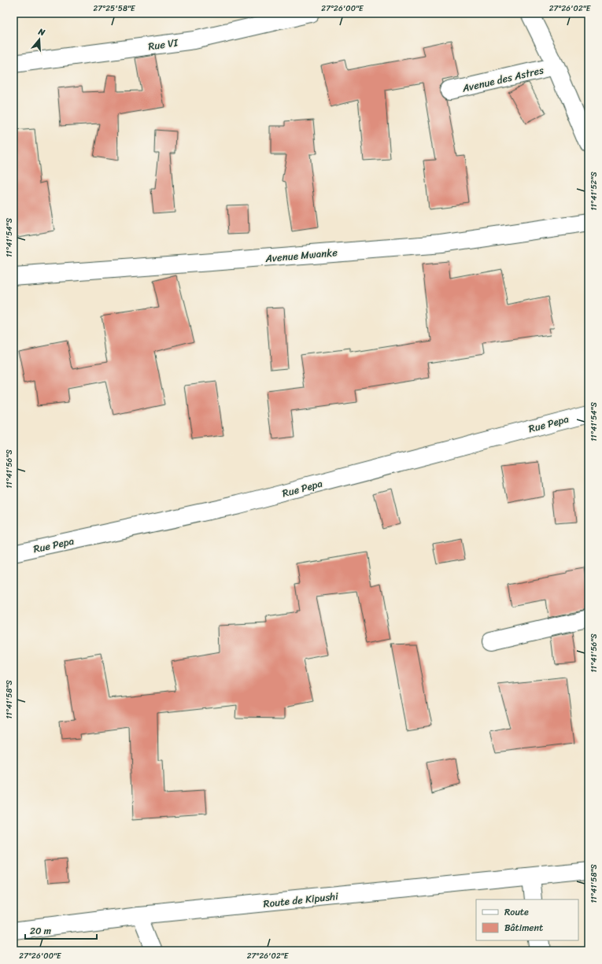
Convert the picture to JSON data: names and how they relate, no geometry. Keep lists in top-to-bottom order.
{
  "streets": {
    "street": [
      "Rue VI",
      "Avenue des Astres",
      "Avenue Mwanke",
      "Rue Pepa",
      "Route de Kipushi"
    ]
  },
  "legend": ["Route", "Bâtiment"],
  "scale_bar": "20 m",
  "north": "top",
  "coordinates": [
    "27°25'58\"E",
    "27°26'00\"E",
    "27°26'02\"E",
    "11°41'52\"S",
    "11°41'54\"S",
    "11°41'56\"S",
    "11°41'58\"S"
  ]
}
